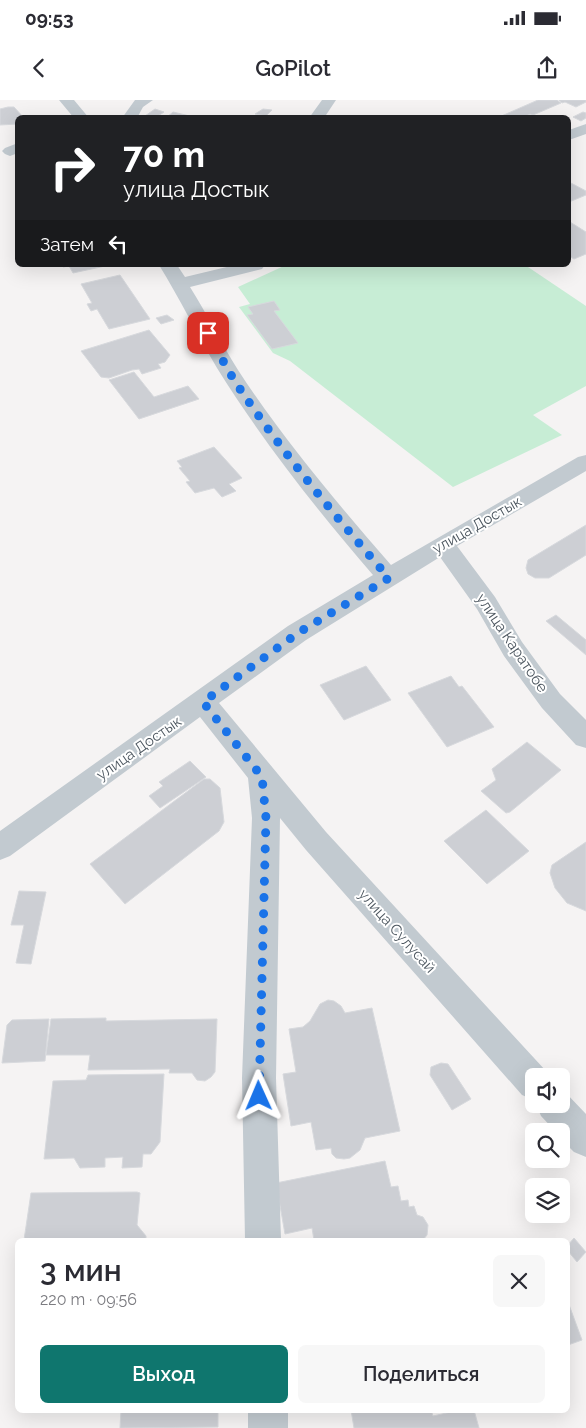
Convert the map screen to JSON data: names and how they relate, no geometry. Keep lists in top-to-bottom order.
{
  "streets": {
    "street": ["улица Достык", "улица Каратобе", "улица Сулусай"]
  },
  "crossings": [
    ["улица Достык", "улица Каратобе"],
    ["улица Достык", "улица Сулусай"]
  ],
  "page": {
    "status": "09:53",
    "header": "GoPilot",
    "turn": ["70 m", "улица Достык"],
    "then": "Затем",
    "heading": ["3 мин", "220 m · 09:56"],
    "buttons": ["Выход", "Поделиться"]
  }
}
